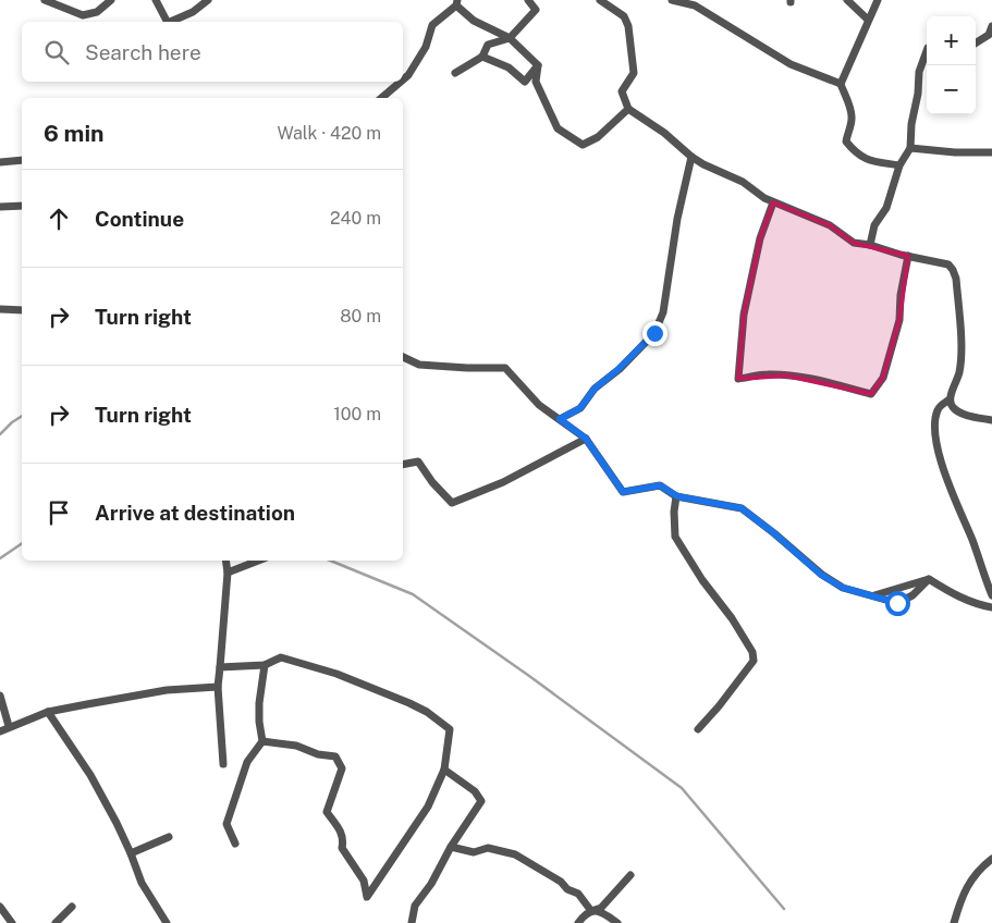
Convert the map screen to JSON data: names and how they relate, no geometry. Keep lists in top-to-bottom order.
{
  "page": {
    "map_buttons": ["+", "−"],
    "search": "Search here",
    "heading": ["6 min", "Walk · 420 m"],
    "list": [
      ["Continue", "240 m"],
      ["Turn right", "80 m"],
      ["Turn right", "100 m"],
      "Arrive at destination"
    ]
  }
}
